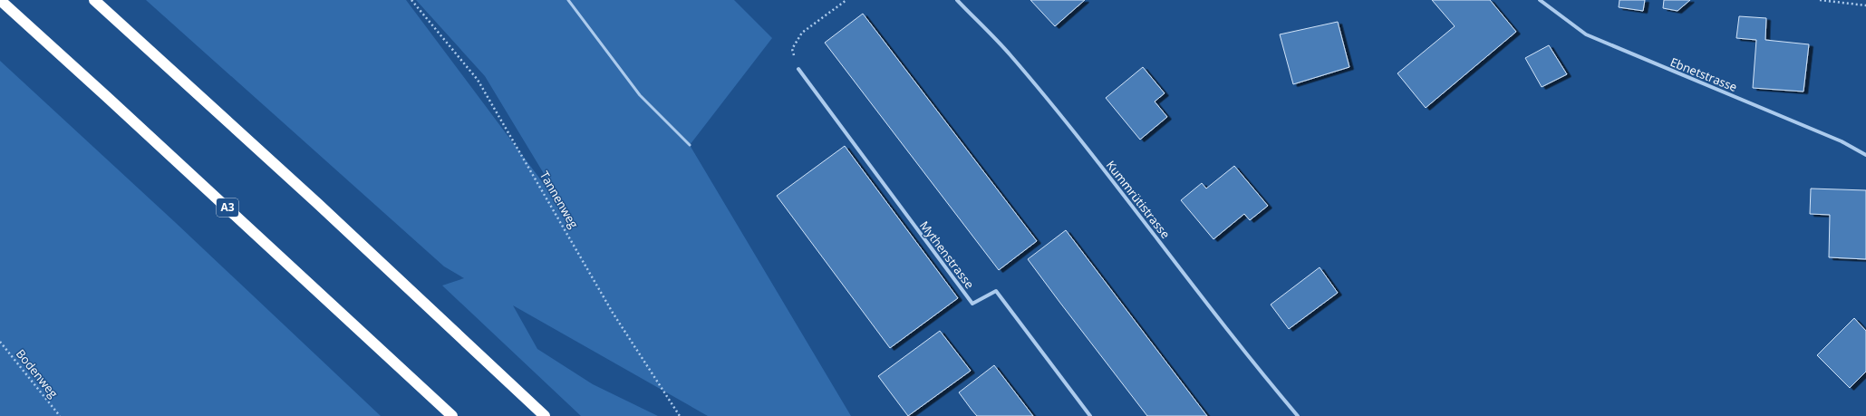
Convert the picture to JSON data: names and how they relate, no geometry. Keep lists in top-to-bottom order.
{
  "streets": {
    "highway": ["A3"],
    "street": ["Ebnetstrasse", "Kummrütistrasse", "Mythenstrasse"],
    "path": ["Tannenweg", "Bodenweg"]
  }
}
